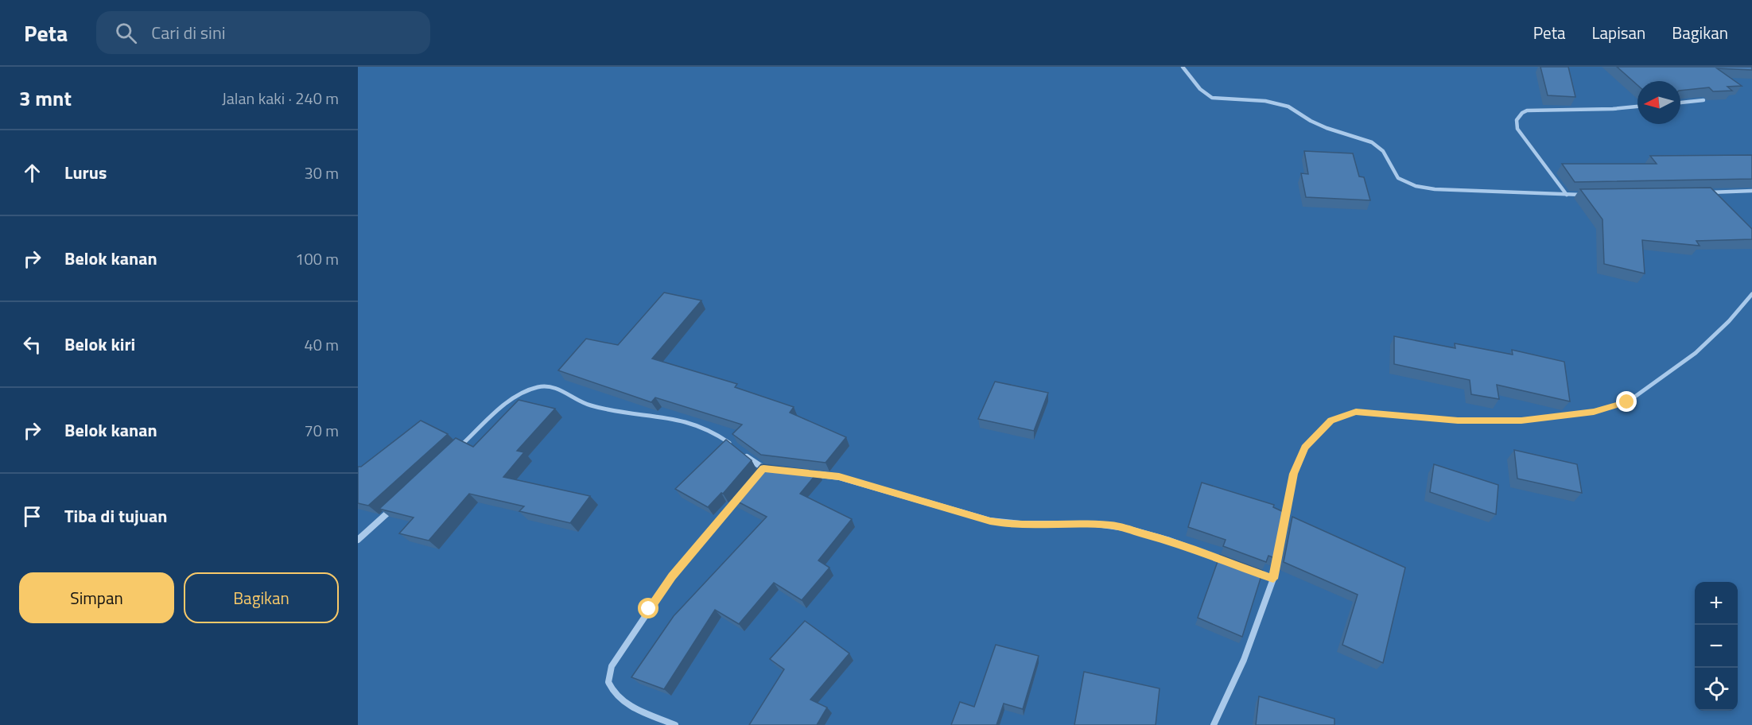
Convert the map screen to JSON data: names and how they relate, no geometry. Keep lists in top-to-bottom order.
{
  "north": "left",
  "page": {
    "header": "Peta",
    "search": "Cari di sini",
    "nav": ["Peta", "Lapisan", "Bagikan"],
    "heading": ["3 mnt", "Jalan kaki · 240 m"],
    "list": [
      ["Lurus", "30 m"],
      ["Belok kanan", "100 m"],
      ["Belok kiri", "40 m"],
      ["Belok kanan", "70 m"],
      "Tiba di tujuan"
    ],
    "buttons": ["Simpan", "Bagikan"],
    "map_buttons": ["+", "−"]
  }
}
